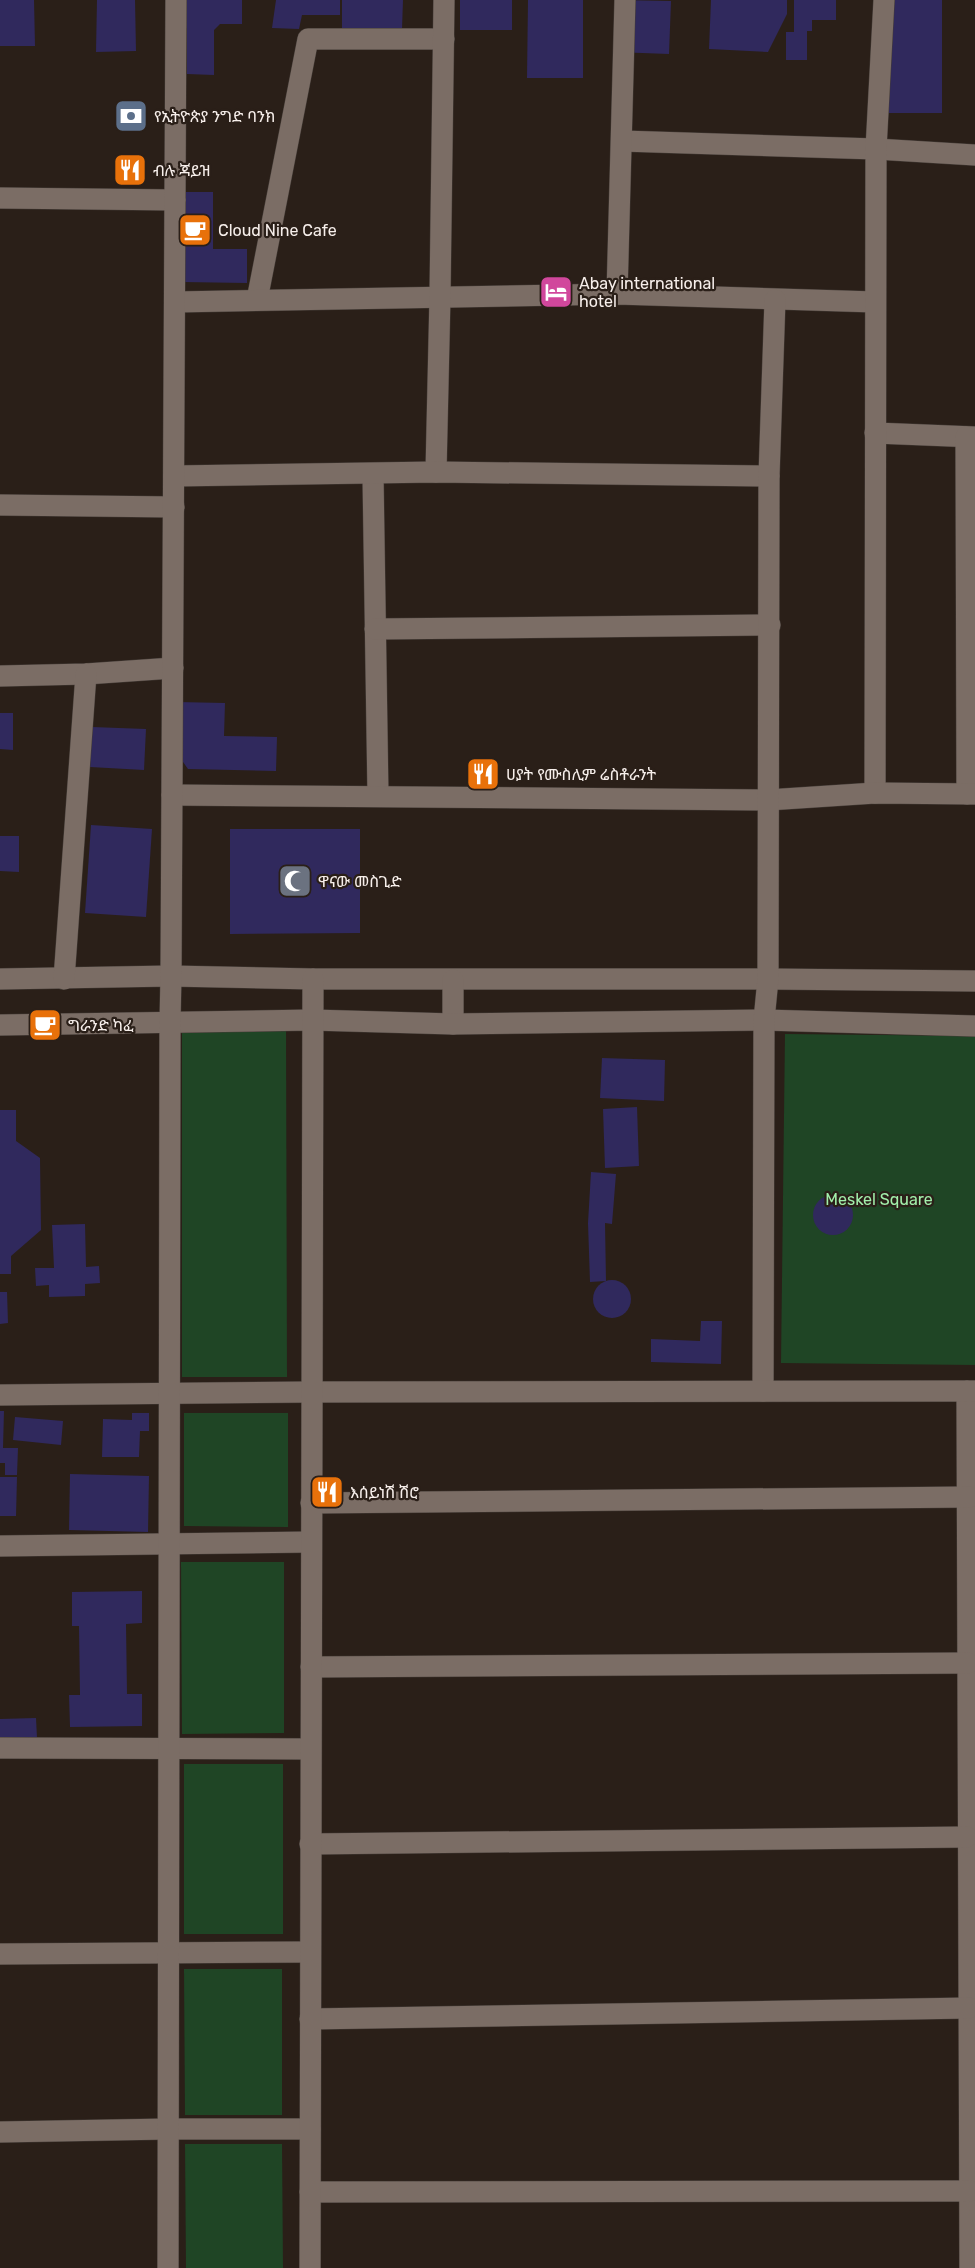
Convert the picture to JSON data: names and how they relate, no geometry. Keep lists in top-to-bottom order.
{
  "parks": ["Meskel Square"],
  "places": {
    "bank": ["የኢትዮጵያ ንግድ ባንክ"],
    "restaurant": ["ብሉ ጃይዝ", "ሀያት የሙስሊም ሬስቶራንት", "እሰይነሽ ሽሮ"],
    "cafe": ["Cloud Nine Cafe", "ግራንድ ካፈ"],
    "hotel": ["Abay international hotel"],
    "mosque": ["ዋናው መስጊድ"]
  }
}
